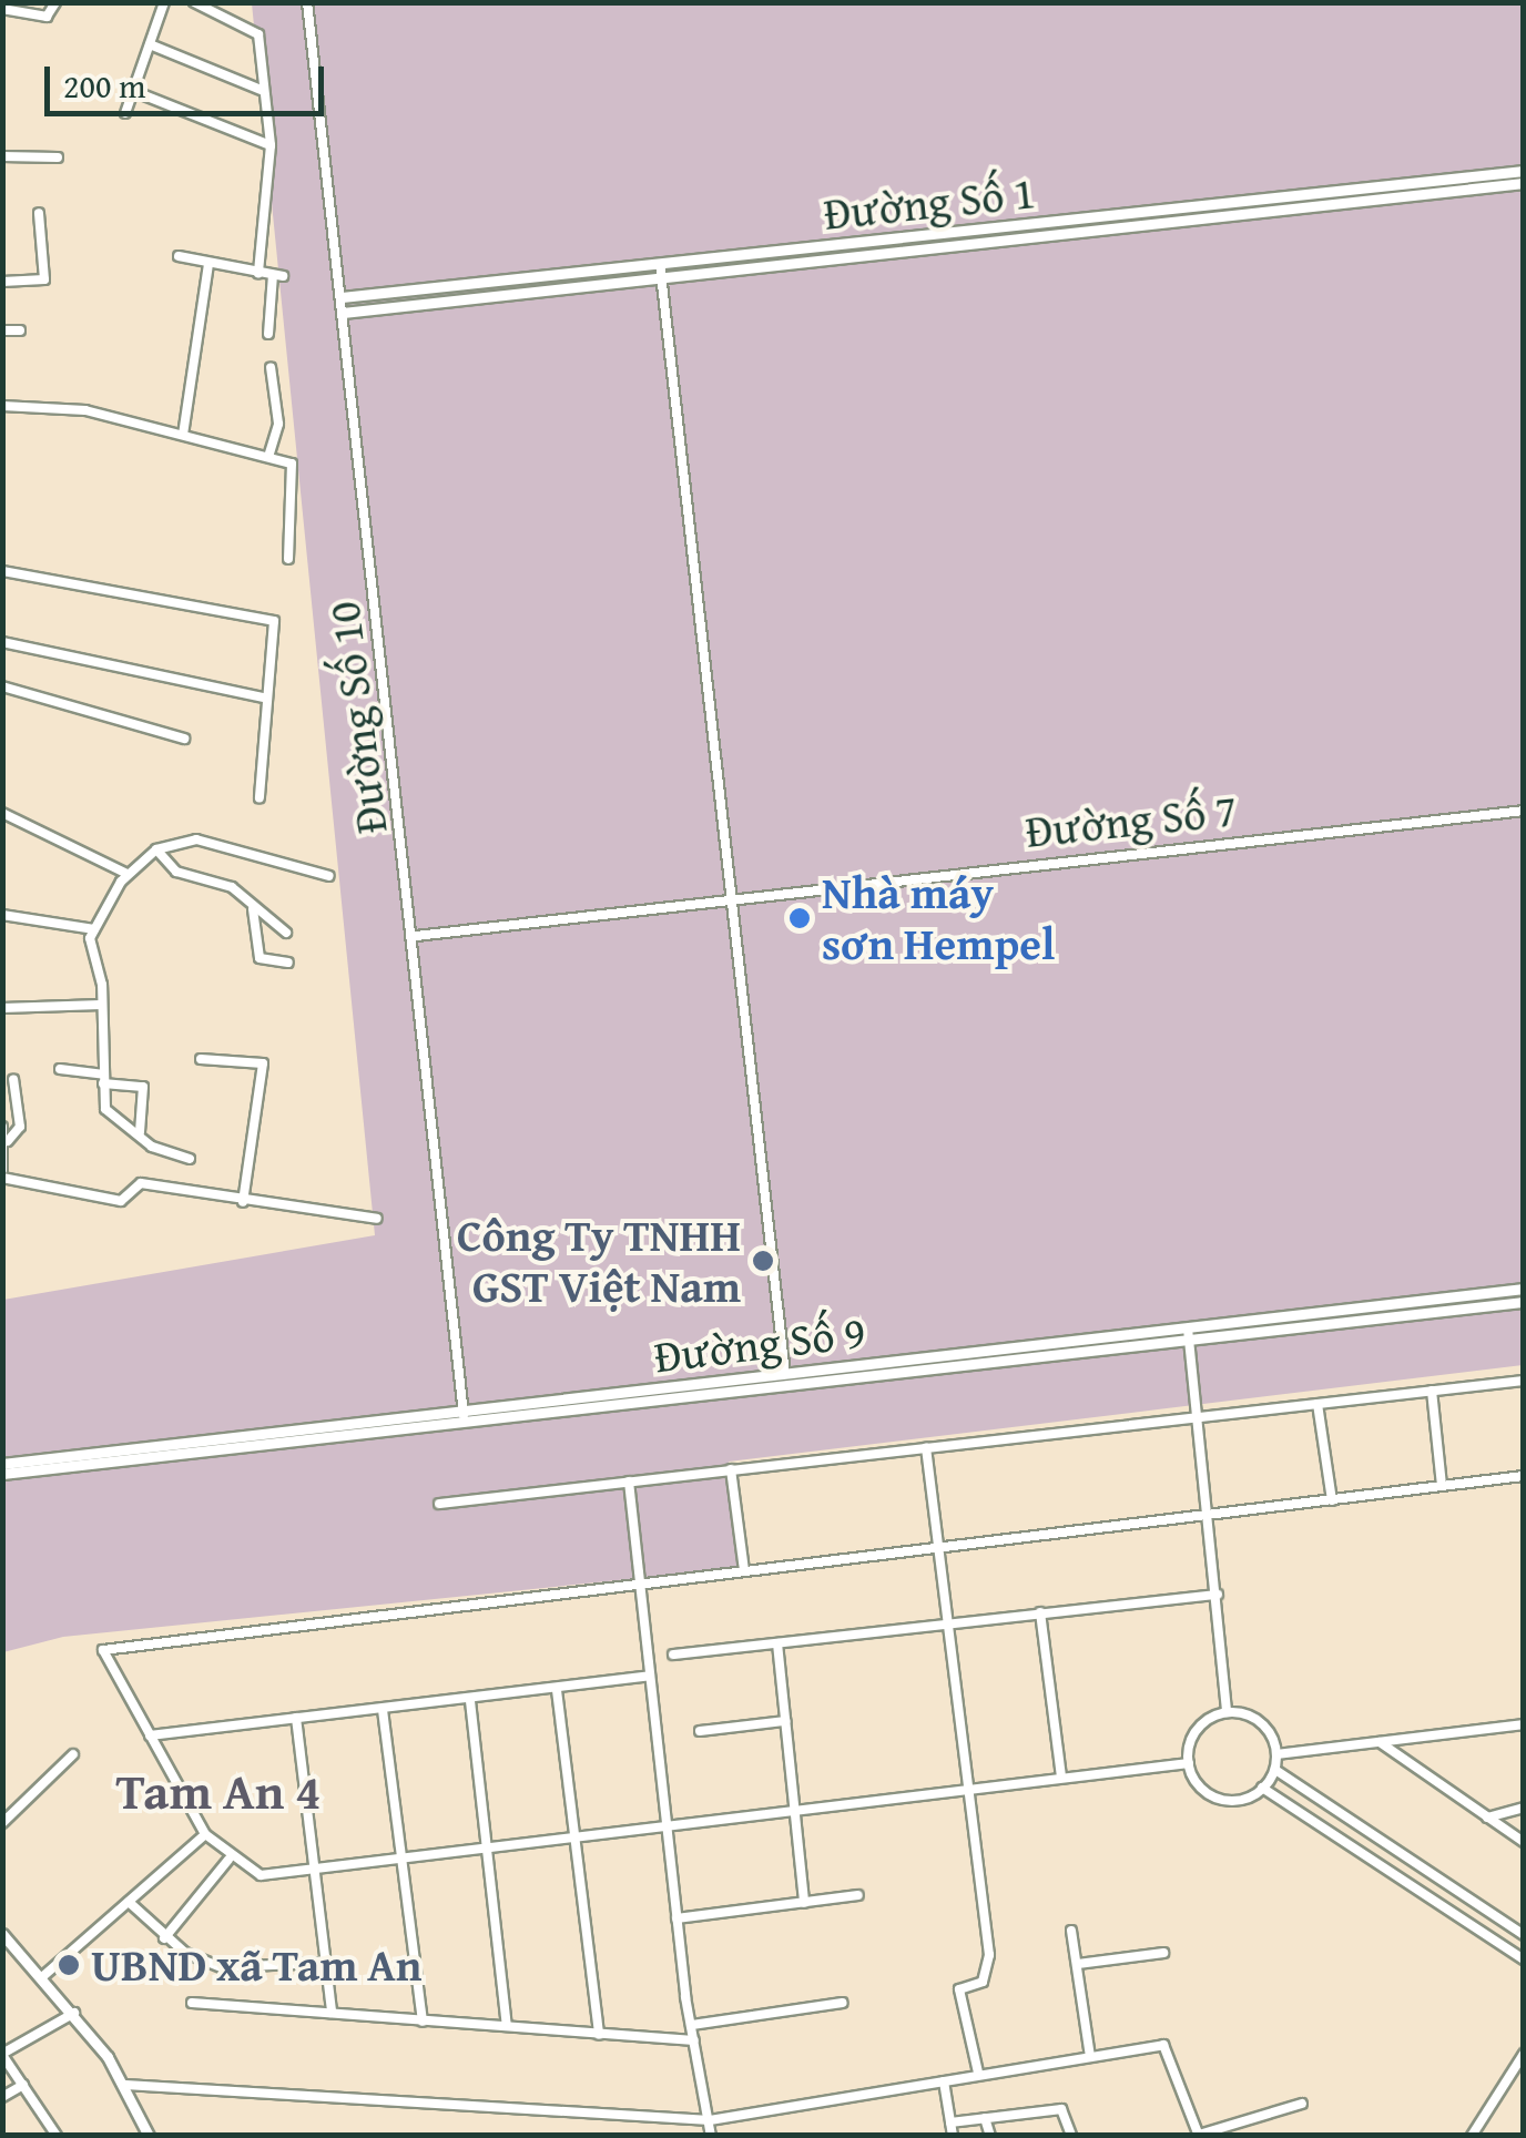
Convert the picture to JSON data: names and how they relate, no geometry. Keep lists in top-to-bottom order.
{
  "streets": {
    "street": [
      "Đường Số 1",
      "Đường Số 10",
      "Đường Số 7",
      "Đường Số 9"
    ]
  },
  "crossings": [
    ["Đường Số 1", "Đường Số 10"],
    ["Đường Số 10", "Đường Số 7"],
    ["Đường Số 10", "Đường Số 9"]
  ],
  "districts": ["Tam An 4"],
  "places": ["Nhà máy sơn Hempel", "Công Ty TNHH GST Việt Nam", "UBND xã Tam An"],
  "scale_bar": "200 m"
}
